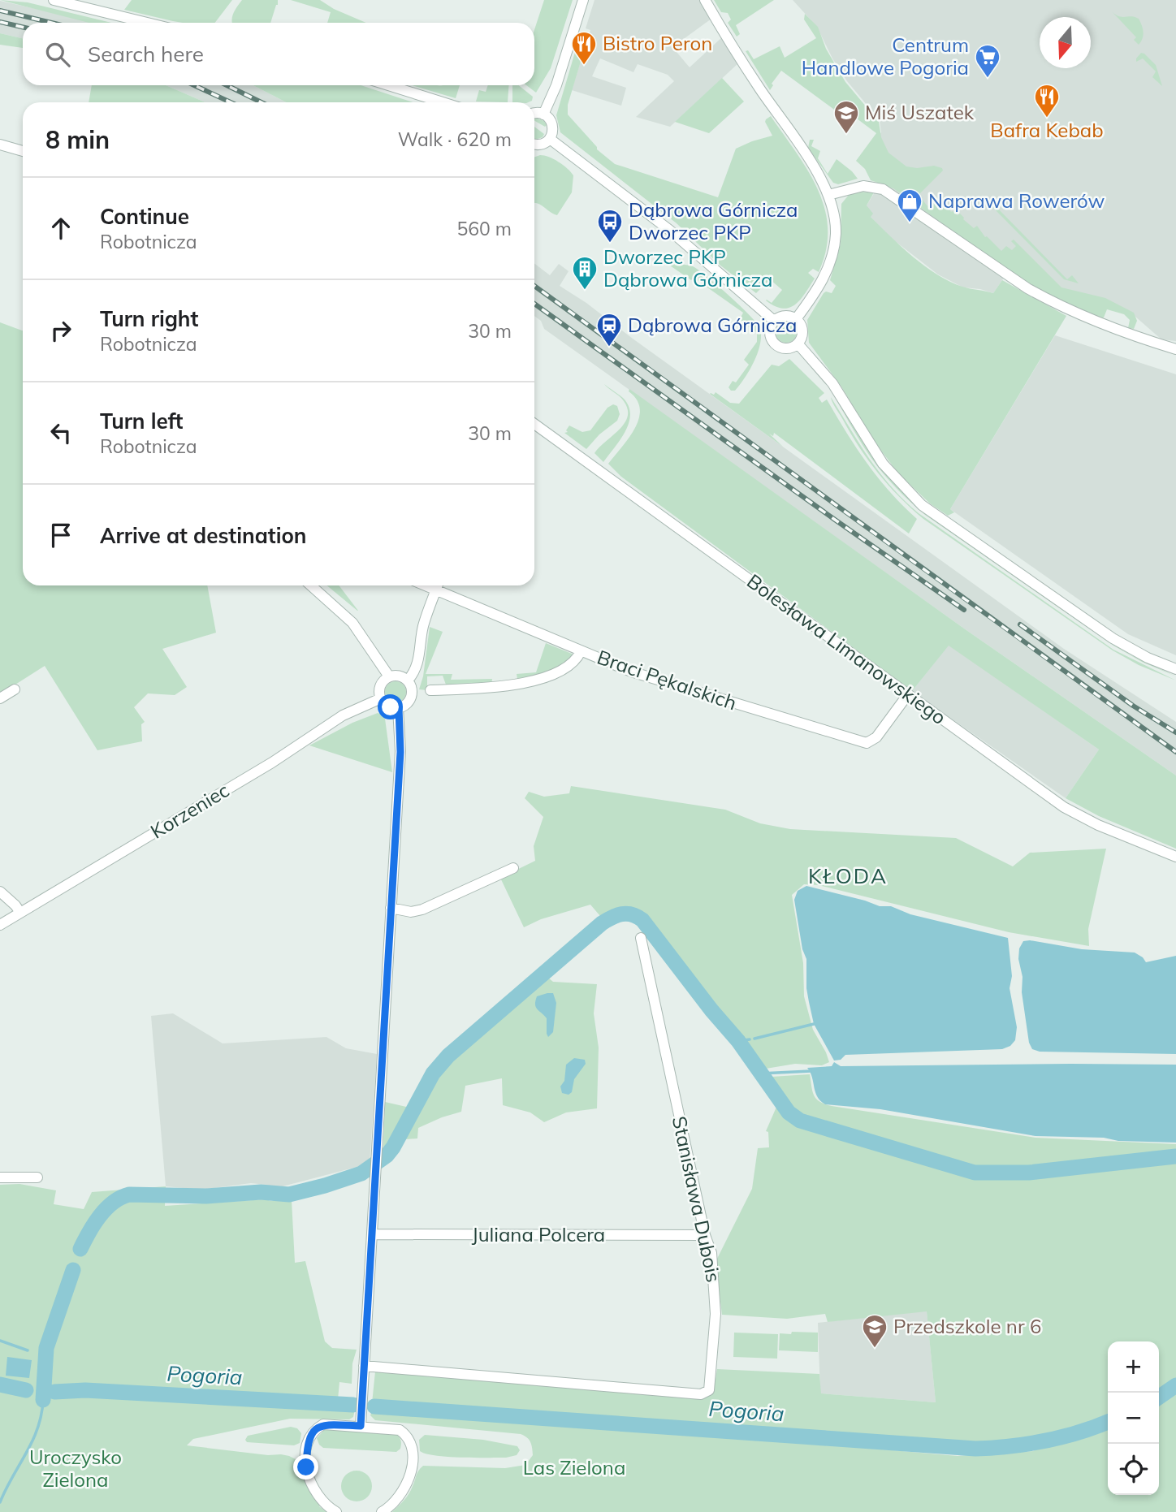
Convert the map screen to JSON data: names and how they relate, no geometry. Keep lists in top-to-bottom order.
{
  "streets": {
    "street": [
      "Bolesława Limanowskiego",
      "Braci Pękalskich",
      "Korzeniec",
      "Stanisława Dubois",
      "Juliana Polcera"
    ]
  },
  "crossings": [
    ["Bolesława Limanowskiego", "Braci Pękalskich"],
    ["Stanisława Dubois", "Juliana Polcera"]
  ],
  "districts": ["KŁODA"],
  "water": ["Pogoria"],
  "parks": ["Uroczysko Zielona", "Las Zielona"],
  "places": {
    "restaurant": ["Bistro Peron", "Bafra Kebab"],
    "supermarket": ["Centrum Handlowe Pogoria"],
    "school or university": ["Miś Uszatek", "Przedszkole nr 6"],
    "shop": ["Naprawa Rowerów"],
    "bus stop": ["Dąbrowa Górnicza Dworzec PKP"],
    "building": ["Dworzec PKP Dąbrowa Górnicza"],
    "station": ["Dąbrowa Górnicza"]
  },
  "north": "bottom",
  "page": {
    "search": "Search here",
    "heading": ["8 min", "Walk · 620 m"],
    "list": [
      ["Continue", "Robotnicza", "560 m"],
      ["Turn right", "Robotnicza", "30 m"],
      ["Turn left", "Robotnicza", "30 m"],
      "Arrive at destination"
    ],
    "map_buttons": ["+", "−"]
  }
}
